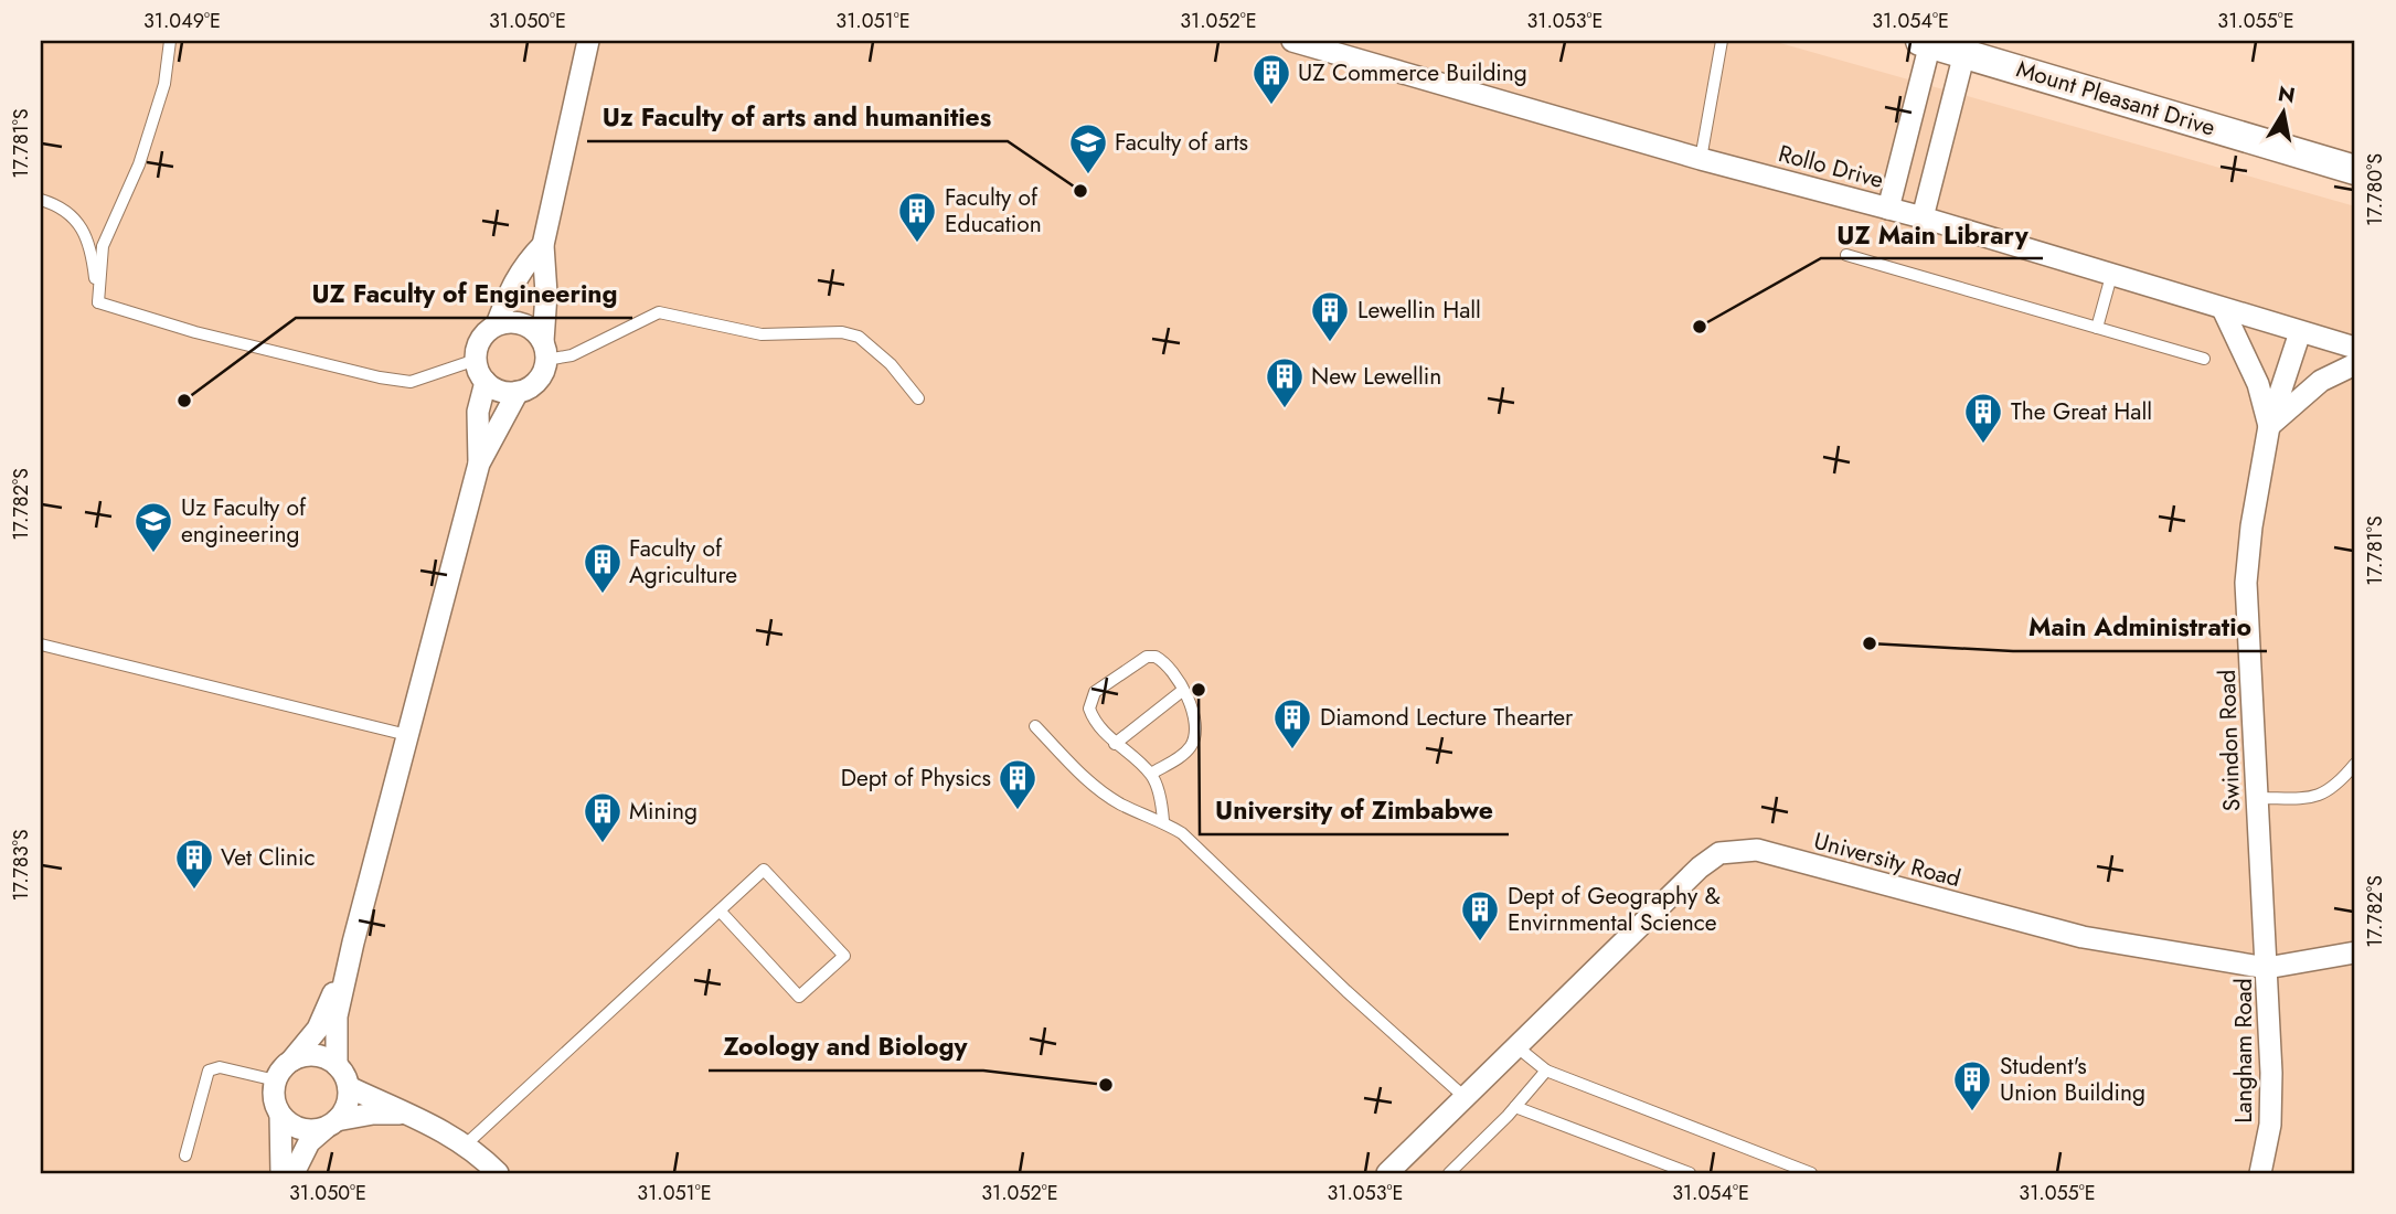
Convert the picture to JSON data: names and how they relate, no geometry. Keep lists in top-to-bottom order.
{
  "streets": {
    "street": [
      "Mount Pleasant Drive",
      "Rollo Drive",
      "Swindon Road",
      "University Road",
      "Langham Road"
    ]
  },
  "crossings": [
    ["Rollo Drive", "Swindon Road"],
    ["Swindon Road", "University Road"],
    ["Swindon Road", "Langham Road"],
    ["University Road", "Langham Road"]
  ],
  "places": {
    "building": [
      "UZ Commerce Building",
      "Faculty of Education",
      "Lewellin Hall",
      "New Lewellin",
      "The Great Hall",
      "Faculty of Agriculture",
      "Diamond Lecture Thearter",
      "Dept of Physics",
      "Mining",
      "Vet Clinic",
      "Dept of Geography & Envirnmental Science",
      "Student's Union Building"
    ],
    "school or university": ["Faculty of arts", "Uz Faculty of engineering"],
    "other": [
      "Uz Faculty of arts and humanities",
      "UZ Main Library",
      "UZ Faculty of Engineering",
      "Main Administratio",
      "University of Zimbabwe",
      "Zoology and Biology"
    ]
  },
  "north": "top",
  "coordinates": [
    "31.049°E",
    "31.050°E",
    "31.051°E",
    "31.052°E",
    "31.053°E",
    "31.054°E",
    "31.055°E",
    "17.781°S",
    "17.780°S",
    "17.782°S",
    "17.783°S"
  ]
}
